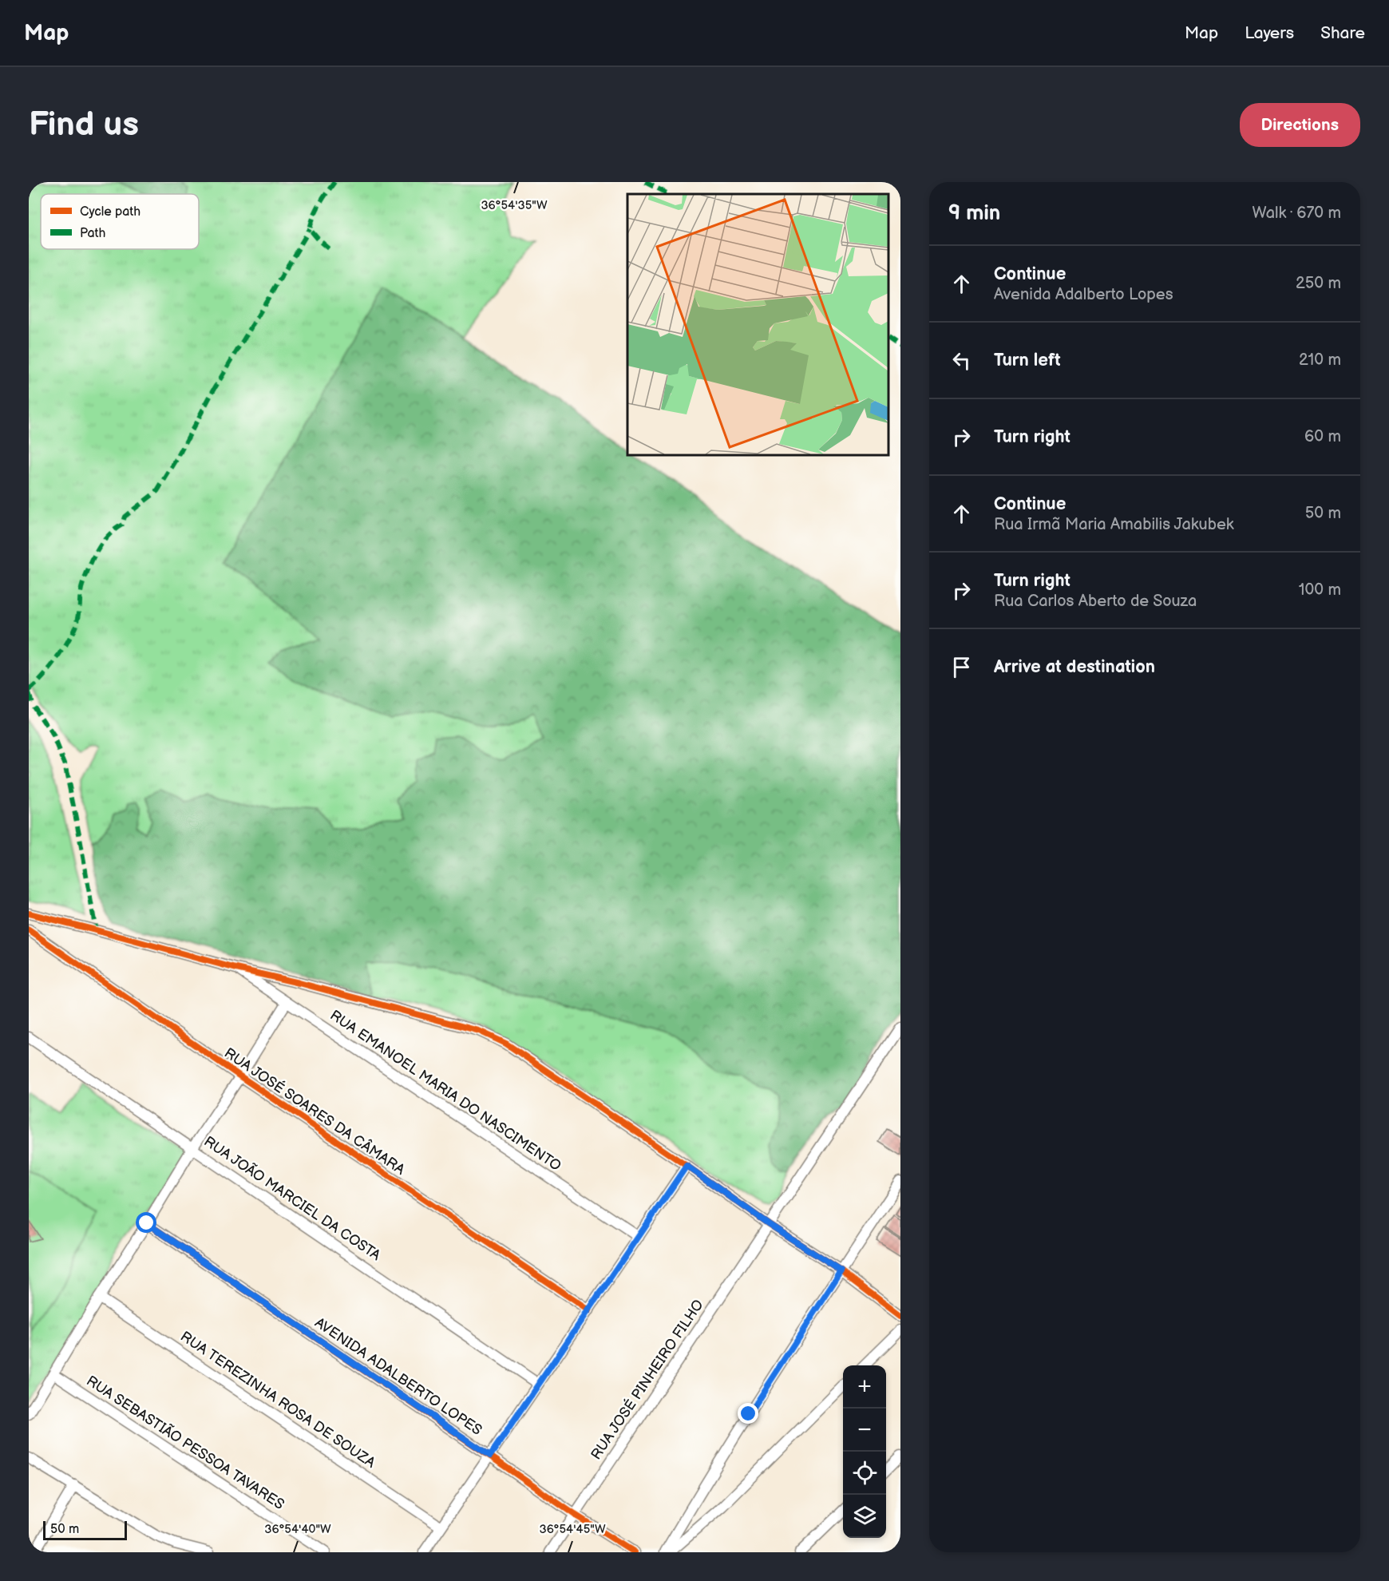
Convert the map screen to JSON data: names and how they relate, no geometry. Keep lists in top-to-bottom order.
{
  "streets": {
    "street": [
      "RUA EMANOEL MARIA DO NASCIMENTO",
      "RUA JOSÉ SOARES DA CÂMARA",
      "RUA JOÃO MARCIEL DA COSTA",
      "AVENIDA ADALBERTO LOPES",
      "RUA JOSÉ PINHEIRO FILHO",
      "RUA TEREZINHA ROSA DE SOUZA",
      "RUA SEBASTIÃO PESSOA TAVARES"
    ]
  },
  "crossings": [
    ["AVENIDA ADALBERTO LOPES", "RUA JOSÉ PINHEIRO FILHO"]
  ],
  "legend": ["Cycle path", "Path"],
  "scale_bar": "50 m",
  "page": {
    "header": "Map",
    "nav": ["Map", "Layers", "Share"],
    "buttons": "Directions",
    "title": "Find us",
    "heading": ["9 min", "Walk · 670 m"],
    "list": [
      ["Continue", "Avenida Adalberto Lopes", "250 m"],
      ["Turn left", "210 m"],
      ["Turn right", "60 m"],
      ["Continue", "Rua Irmã Maria Amabilis Jakubek", "50 m"],
      ["Turn right", "Rua Carlos Aberto de Souza", "100 m"],
      "Arrive at destination"
    ],
    "map_buttons": ["+", "−"],
    "scale": "50 m"
  },
  "coordinates": ["36°54'35\"W", "36°54'40\"W", "36°54'45\"W"]
}
